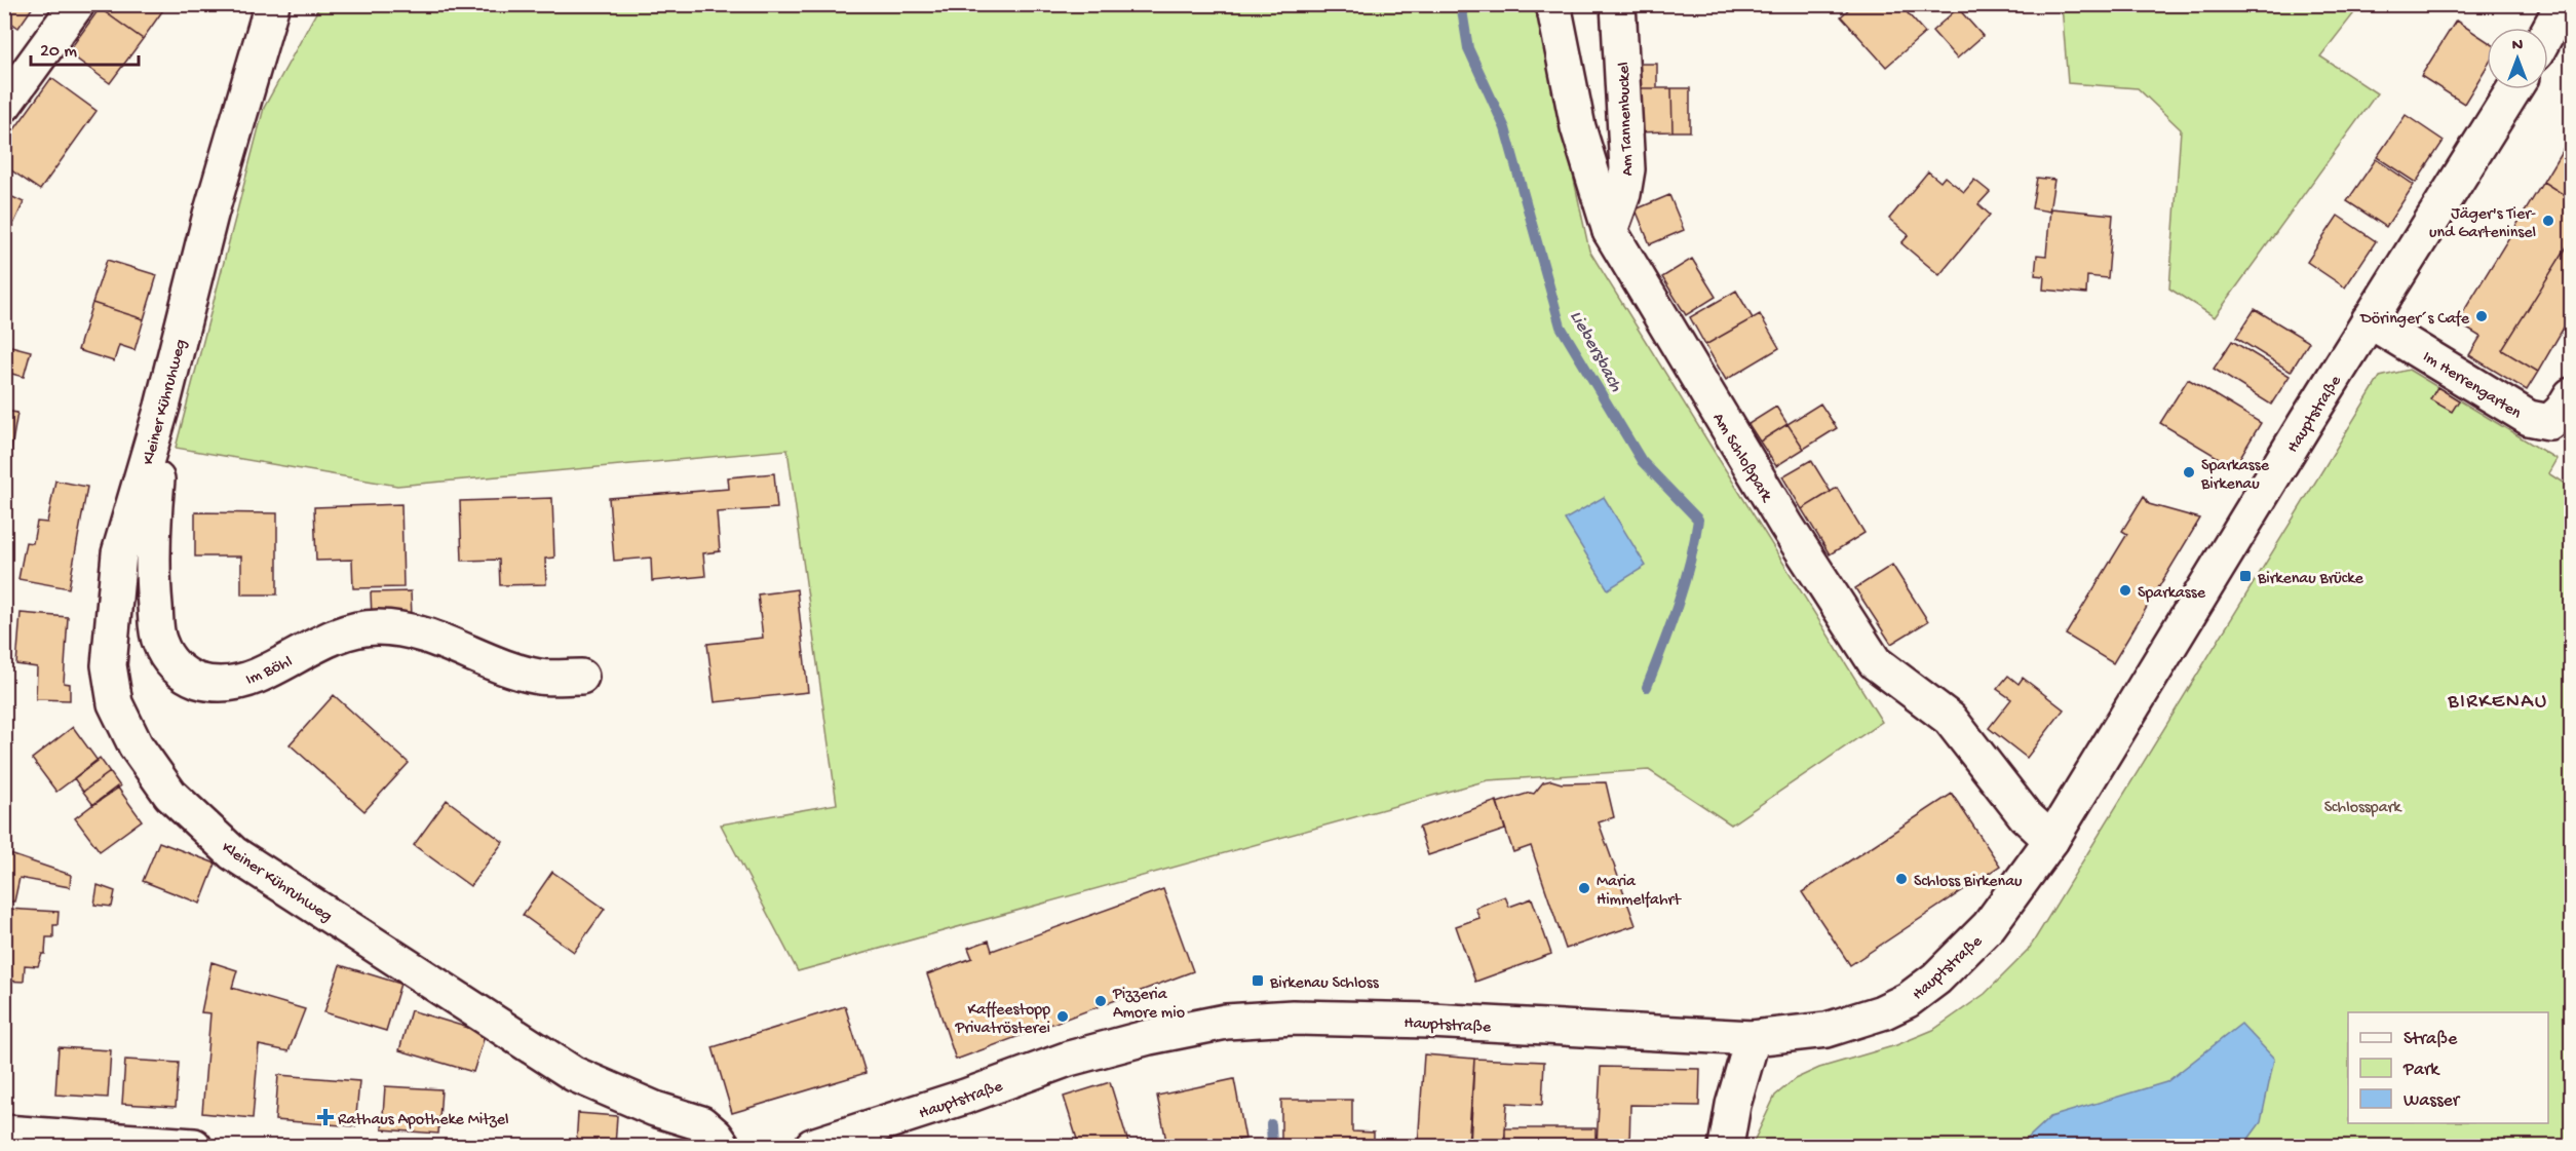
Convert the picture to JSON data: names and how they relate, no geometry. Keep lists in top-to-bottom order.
{
  "streets": {
    "street": [
      "Am Tannenbuckel",
      "Im Herrengarten",
      "Kleiner Kühruhweg",
      "Hauptstraße",
      "Am Schloßpark",
      "Im Böhl"
    ]
  },
  "crossings": [
    ["Am Tannenbuckel", "Am Schloßpark"],
    ["Im Herrengarten", "Hauptstraße"],
    ["Kleiner Kühruhweg", "Im Böhl"],
    ["Hauptstraße", "Am Schloßpark"]
  ],
  "districts": ["BIRKENAU"],
  "water": ["Liebersbach"],
  "parks": ["Schlosspark"],
  "places": {
    "other": [
      "Jäger's Tier- und Garteninsel",
      "Döringer´s Cafe",
      "Sparkasse Birkenau",
      "Sparkasse",
      "Schloss Birkenau",
      "Maria Himmelfahrt",
      "Pizzeria Amore mio",
      "Kaffeestopp Privatrösterei"
    ],
    "transit": ["Birkenau Brücke", "Birkenau Schloss"],
    "health": ["Rathaus Apotheke Mitzel"]
  },
  "legend": ["Straße", "Park", "Wasser"],
  "scale_bar": "20 m",
  "north": "top"
}
